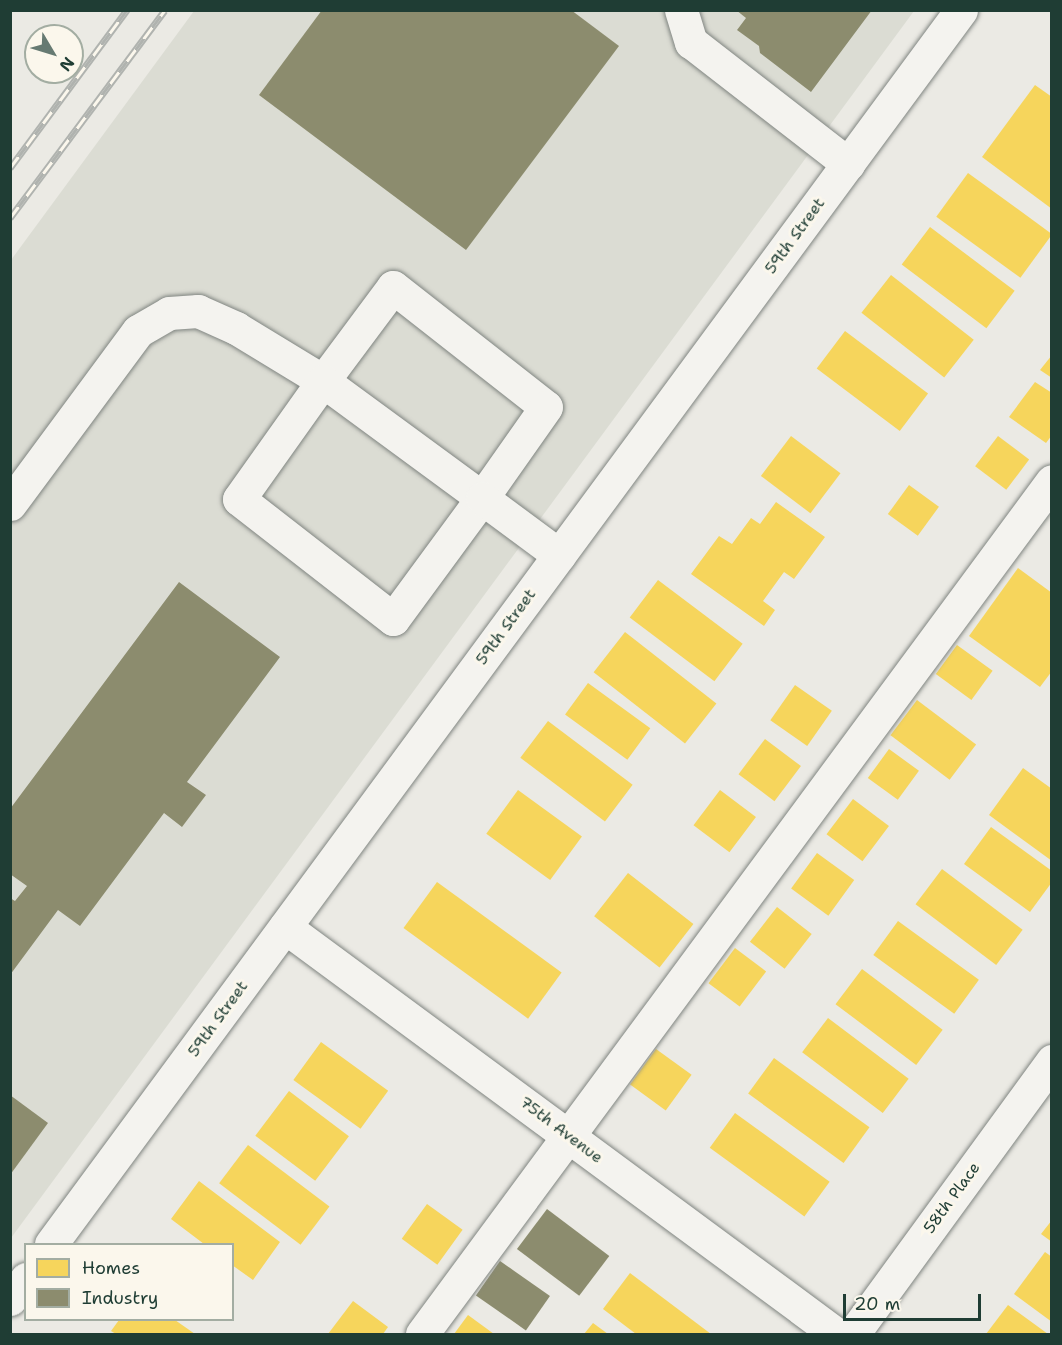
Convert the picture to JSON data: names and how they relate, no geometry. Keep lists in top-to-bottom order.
{
  "streets": {
    "street": ["59th Street", "75th Avenue", "58th Place"]
  },
  "crossings": [
    ["59th Street", "75th Avenue"]
  ],
  "legend": ["Homes", "Industry"],
  "scale_bar": "20 m",
  "north": "bottom right"
}
